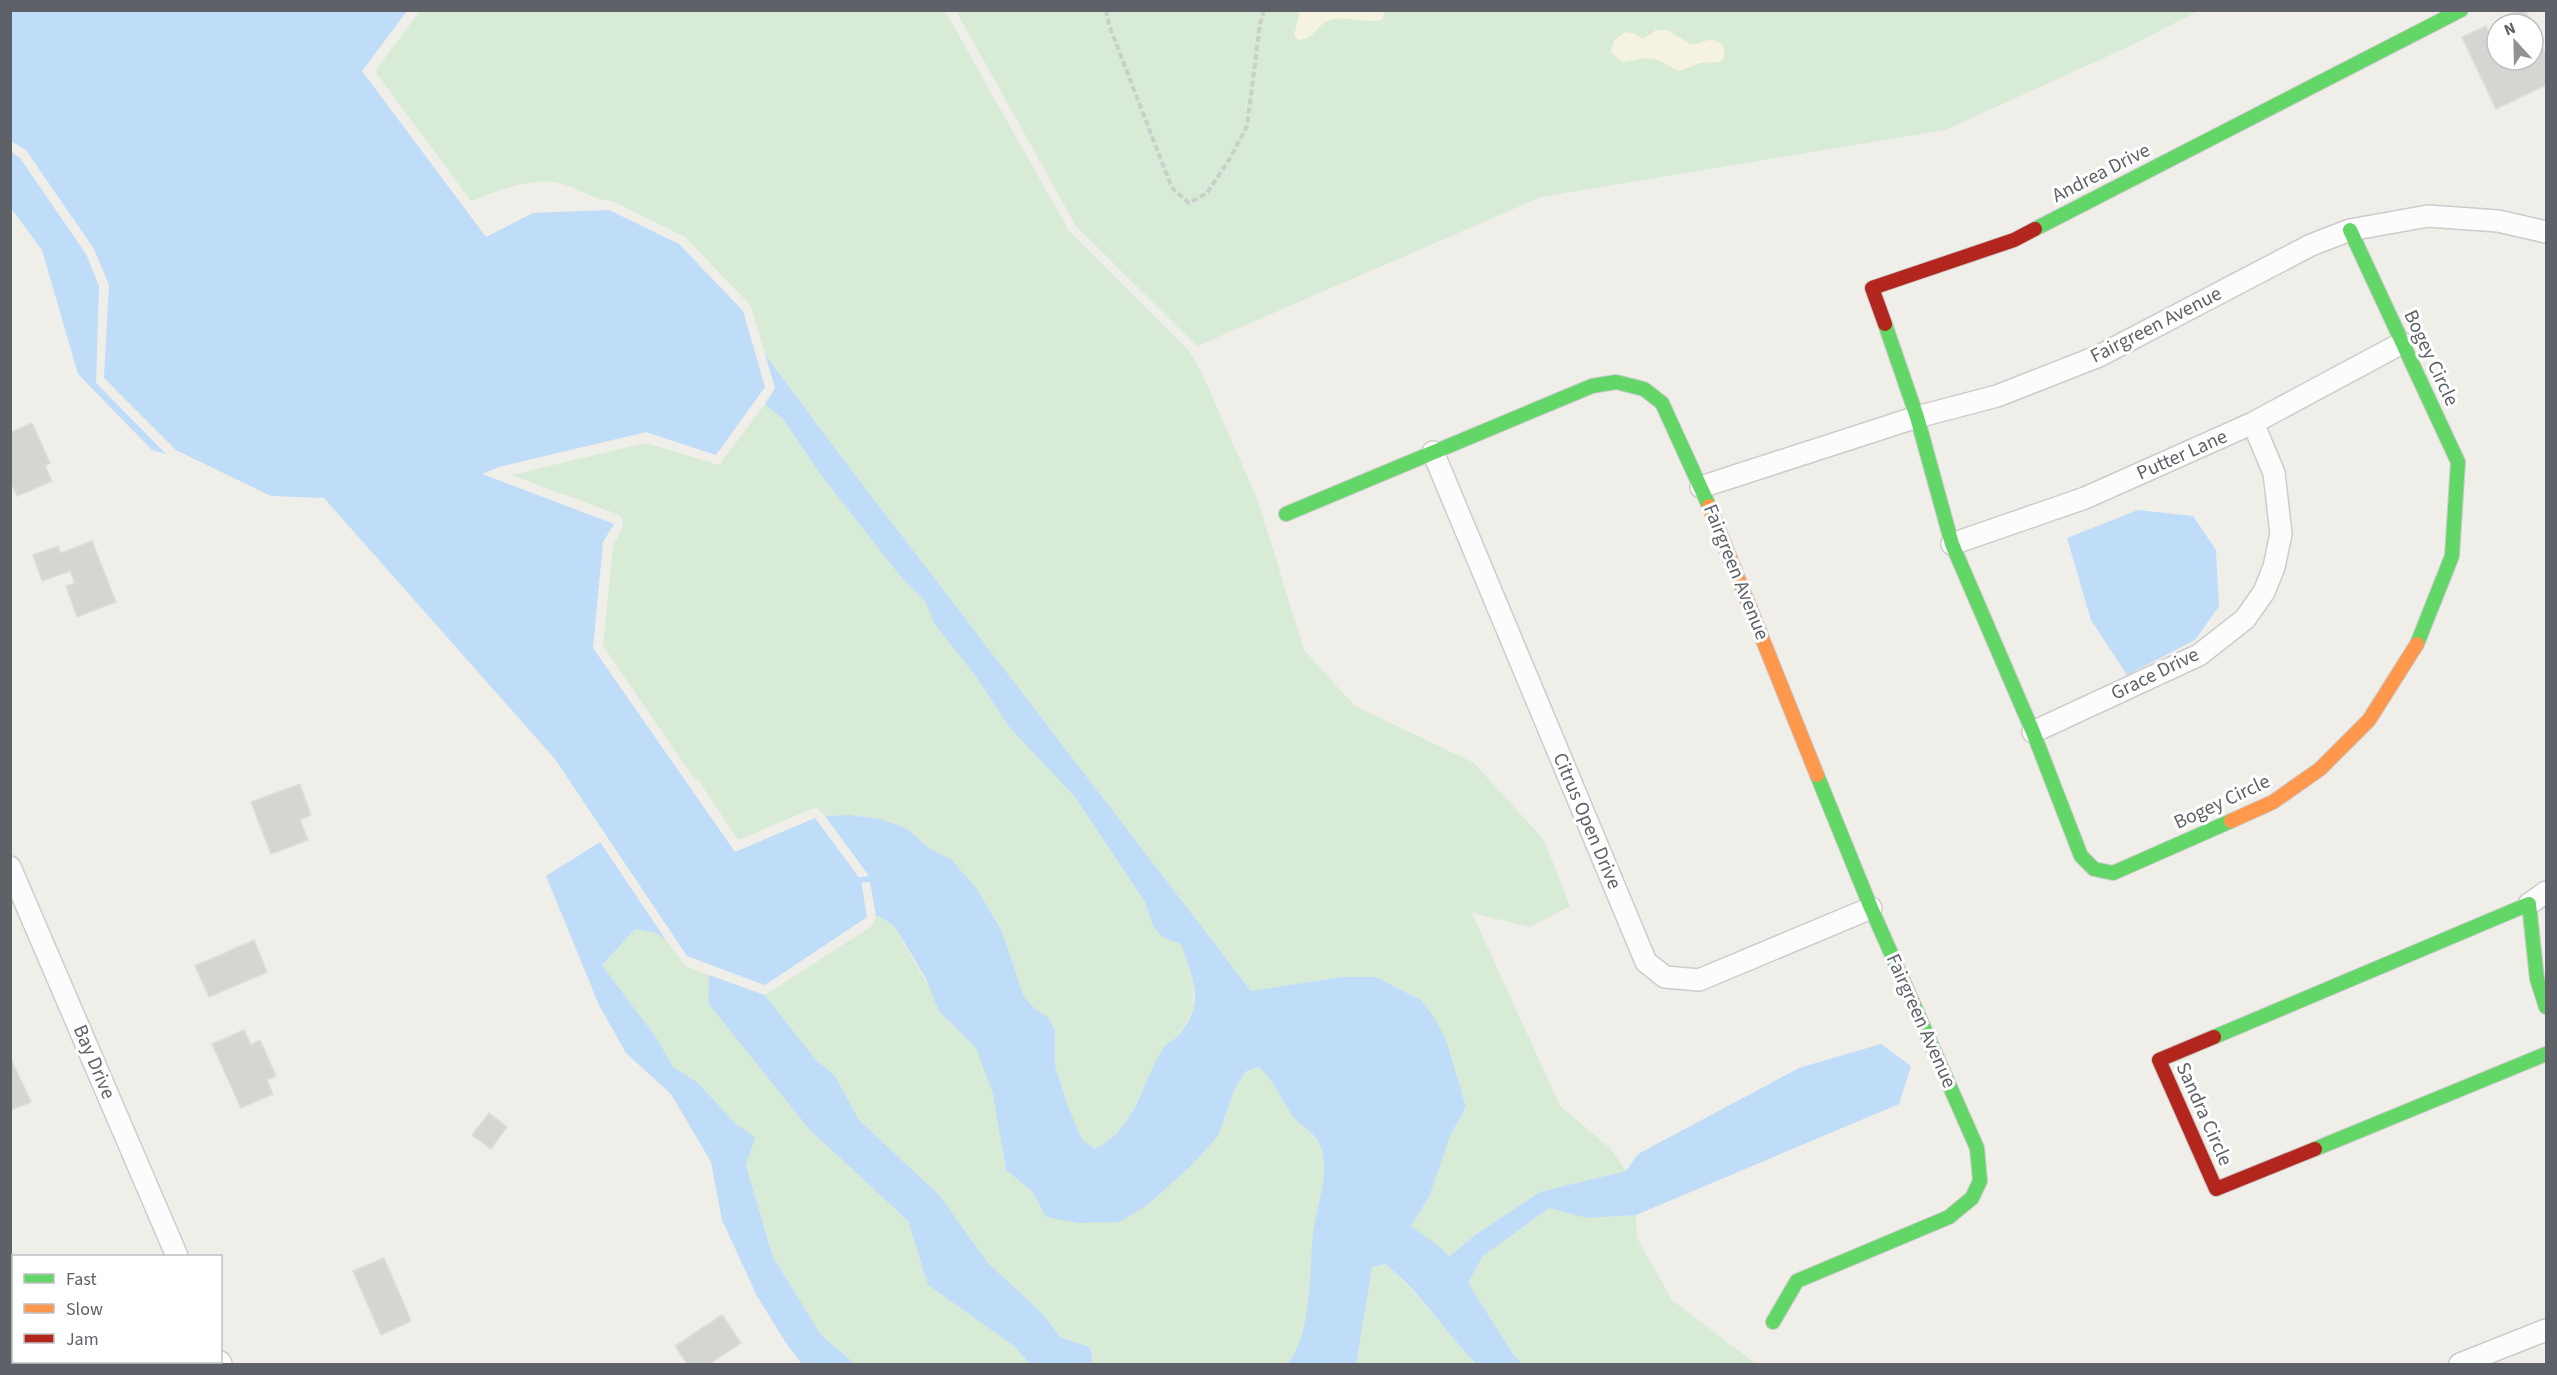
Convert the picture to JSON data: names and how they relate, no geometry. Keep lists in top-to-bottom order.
{
  "streets": {
    "street": [
      "Andrea Drive",
      "Fairgreen Avenue",
      "Bogey Circle",
      "Putter Lane",
      "Grace Drive",
      "Citrus Open Drive",
      "Bay Drive",
      "Sandra Circle"
    ]
  },
  "crossings": [
    ["Andrea Drive", "Fairgreen Avenue"],
    ["Andrea Drive", "Bogey Circle"],
    ["Fairgreen Avenue", "Bogey Circle"],
    ["Fairgreen Avenue", "Citrus Open Drive"],
    ["Bogey Circle", "Putter Lane"],
    ["Bogey Circle", "Grace Drive"],
    ["Putter Lane", "Grace Drive"]
  ],
  "legend": ["Fast", "Slow", "Jam"],
  "north": "top"
}
